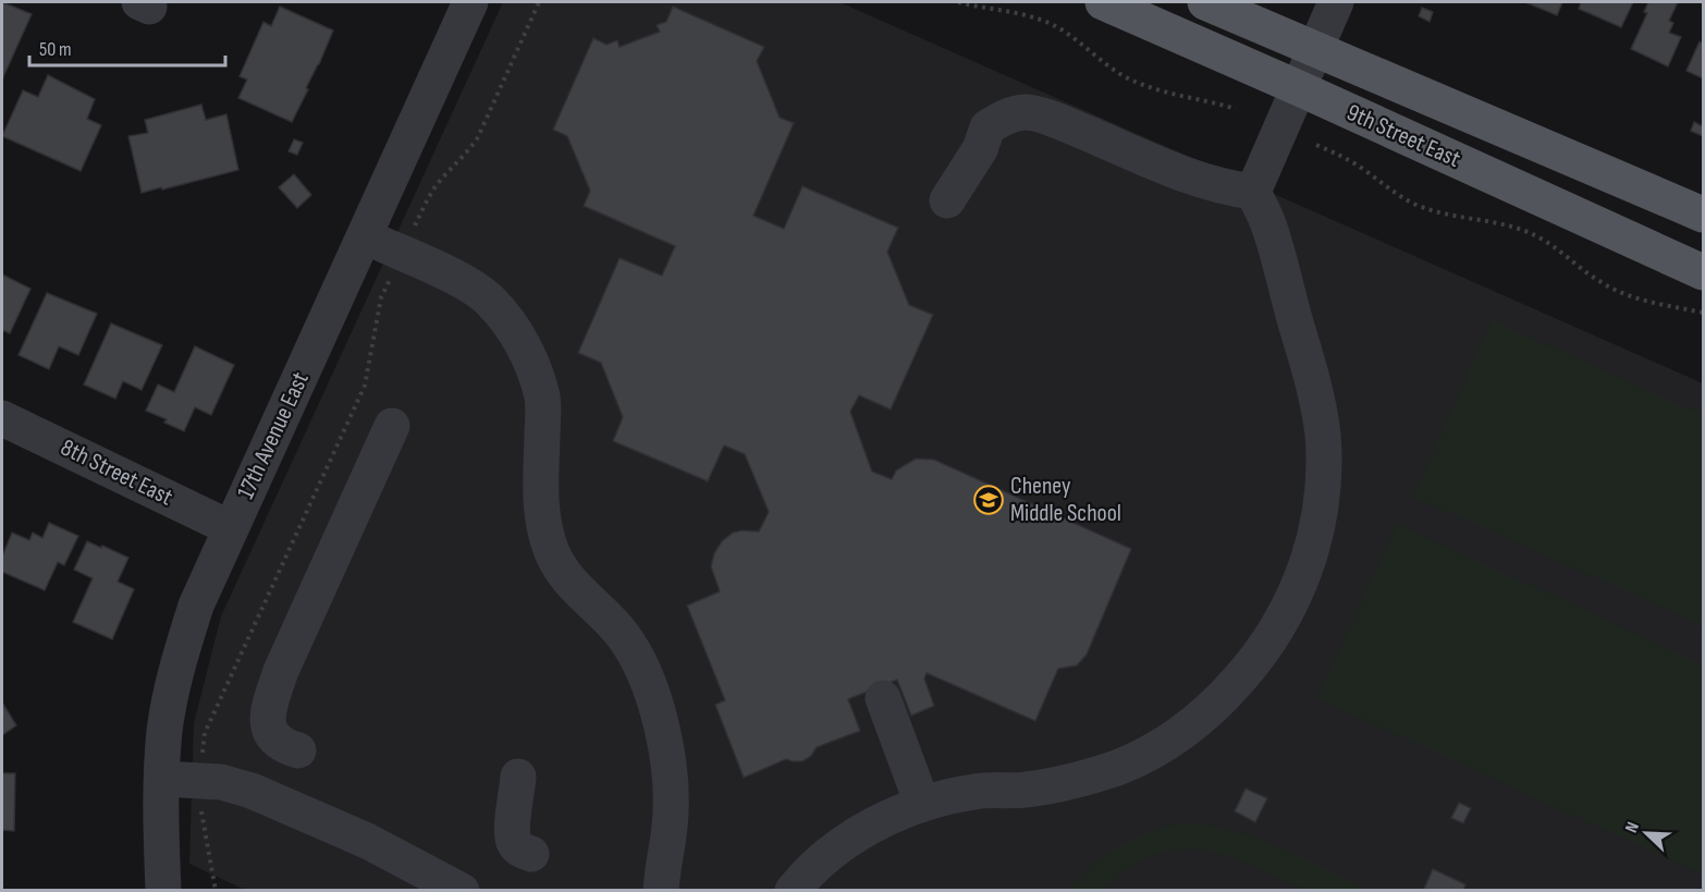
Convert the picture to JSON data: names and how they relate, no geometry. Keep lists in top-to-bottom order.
{
  "streets": {
    "main road": ["9th Street East"],
    "street": ["17th Avenue East", "8th Street East"]
  },
  "crossings": [
    ["17th Avenue East", "8th Street East"]
  ],
  "places": {
    "school or university": ["Cheney Middle School"]
  },
  "scale_bar": "50 m",
  "north": "top left"
}
